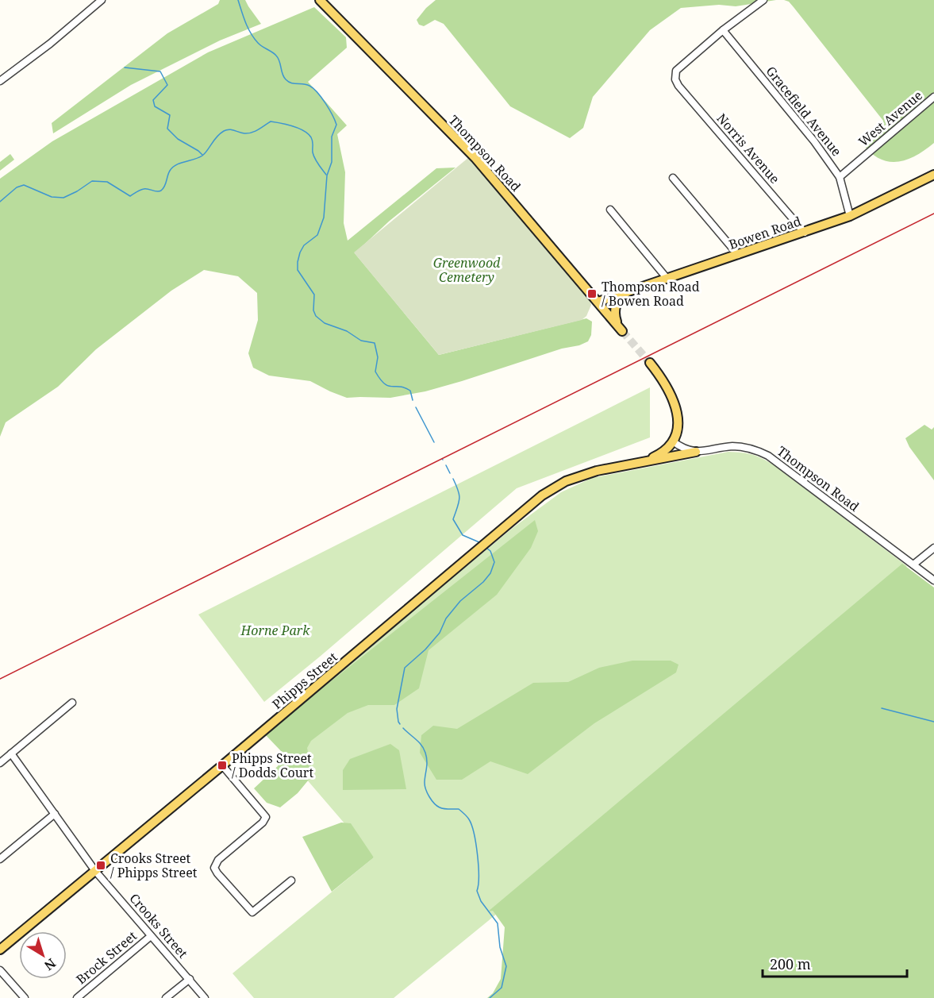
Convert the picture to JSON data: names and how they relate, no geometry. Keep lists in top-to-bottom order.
{
  "streets": {
    "main road": ["Thompson Road", "Bowen Road", "Phipps Street"],
    "street": [
      "Gracefield Avenue",
      "West Avenue",
      "Norris Avenue",
      "Crooks Street",
      "Brock Street"
    ]
  },
  "crossings": [
    ["Gracefield Avenue", "West Avenue"],
    ["Gracefield Avenue", "Norris Avenue"],
    ["Gracefield Avenue", "Bowen Road"],
    ["Norris Avenue", "Bowen Road"],
    ["Thompson Road", "Bowen Road"],
    ["Thompson Road", "Phipps Street"],
    ["Phipps Street", "Crooks Street"],
    ["Crooks Street", "Brock Street"]
  ],
  "parks": ["Greenwood Cemetery", "Horne Park"],
  "places": {
    "transit": ["Thompson Road / Bowen Road", "Phipps Street / Dodds Court", "Crooks Street / Phipps Street"]
  },
  "scale_bar": "200 m",
  "north": "bottom right"
}
